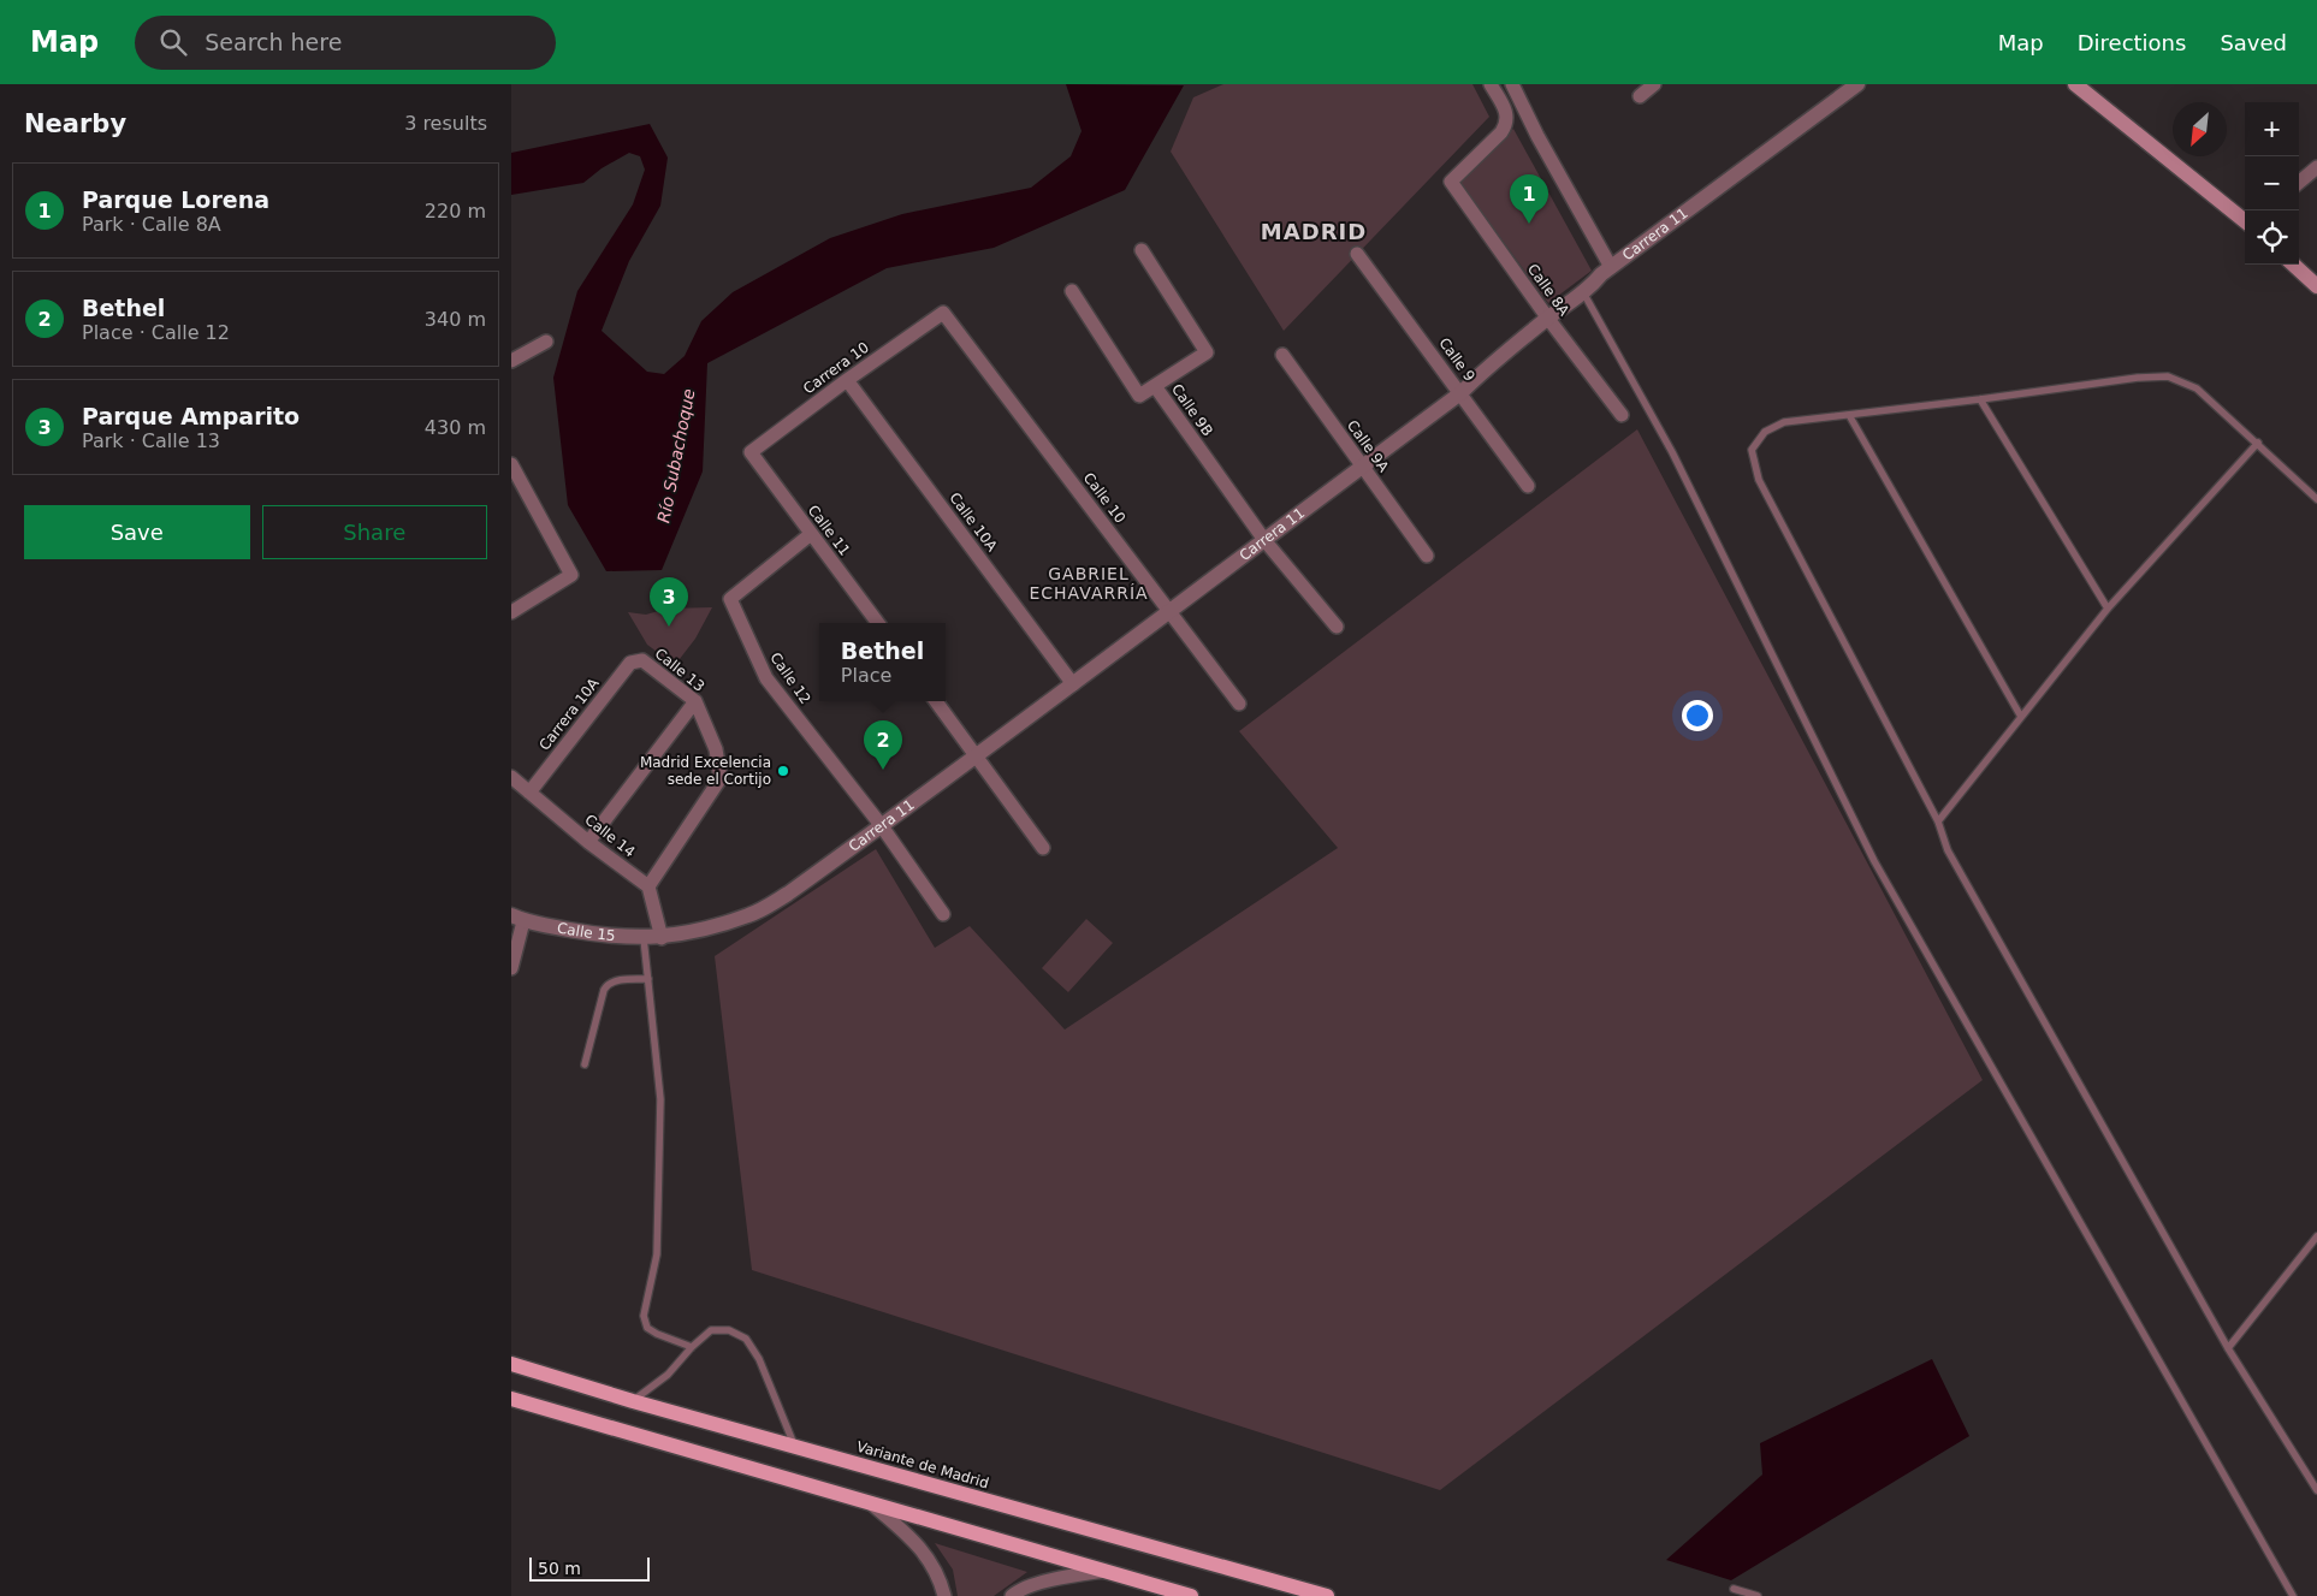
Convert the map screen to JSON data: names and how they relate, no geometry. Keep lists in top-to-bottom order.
{
  "streets": {
    "main road": ["Variante de Madrid"],
    "street": [
      "Carrera 11",
      "Calle 8A",
      "Calle 9",
      "Carrera 10",
      "Calle 9B",
      "Calle 9A",
      "Calle 10",
      "Calle 10A",
      "Calle 11",
      "Calle 13",
      "Calle 12",
      "Carrera 10A",
      "Calle 14",
      "Calle 15"
    ]
  },
  "crossings": [
    ["Carrera 11", "Calle 8A"],
    ["Carrera 11", "Calle 9"],
    ["Carrera 11", "Calle 9B"],
    ["Carrera 11", "Calle 9A"],
    ["Carrera 11", "Calle 10"],
    ["Carrera 11", "Calle 10A"],
    ["Carrera 11", "Calle 12"],
    ["Carrera 11", "Calle 15"],
    ["Carrera 10", "Calle 10"],
    ["Carrera 10", "Calle 10A"],
    ["Carrera 10", "Calle 11"],
    ["Calle 11", "Calle 12"],
    ["Calle 13", "Carrera 10A"],
    ["Calle 13", "Calle 14"],
    ["Carrera 10A", "Calle 14"]
  ],
  "districts": ["MADRID", "GABRIEL ECHAVARRÍA"],
  "water": ["Río Subachoque"],
  "places": ["Madrid Excelencia sede el Cortijo"],
  "scale_bar": "50 m",
  "north": "bottom left",
  "page": {
    "header": "Map",
    "search": "Search here",
    "nav": ["Map", "Directions", "Saved"],
    "heading": ["Nearby", "3 results"],
    "map_buttons": ["+", "−"],
    "list": [
      {
        "mark": "1",
        "name": "Parque Lorena",
        "note": "Park · Calle 8A",
        "value": "220 m"
      },
      {
        "mark": "2",
        "name": "Bethel",
        "note": "Place · Calle 12",
        "value": "340 m"
      },
      {
        "mark": "3",
        "name": "Parque Amparito",
        "note": "Park · Calle 13",
        "value": "430 m"
      }
    ],
    "pins": ["1", "3", "2"],
    "buttons": ["Save", "Share"],
    "popup": ["Bethel", "Place"],
    "scale": "50 m"
  }
}
